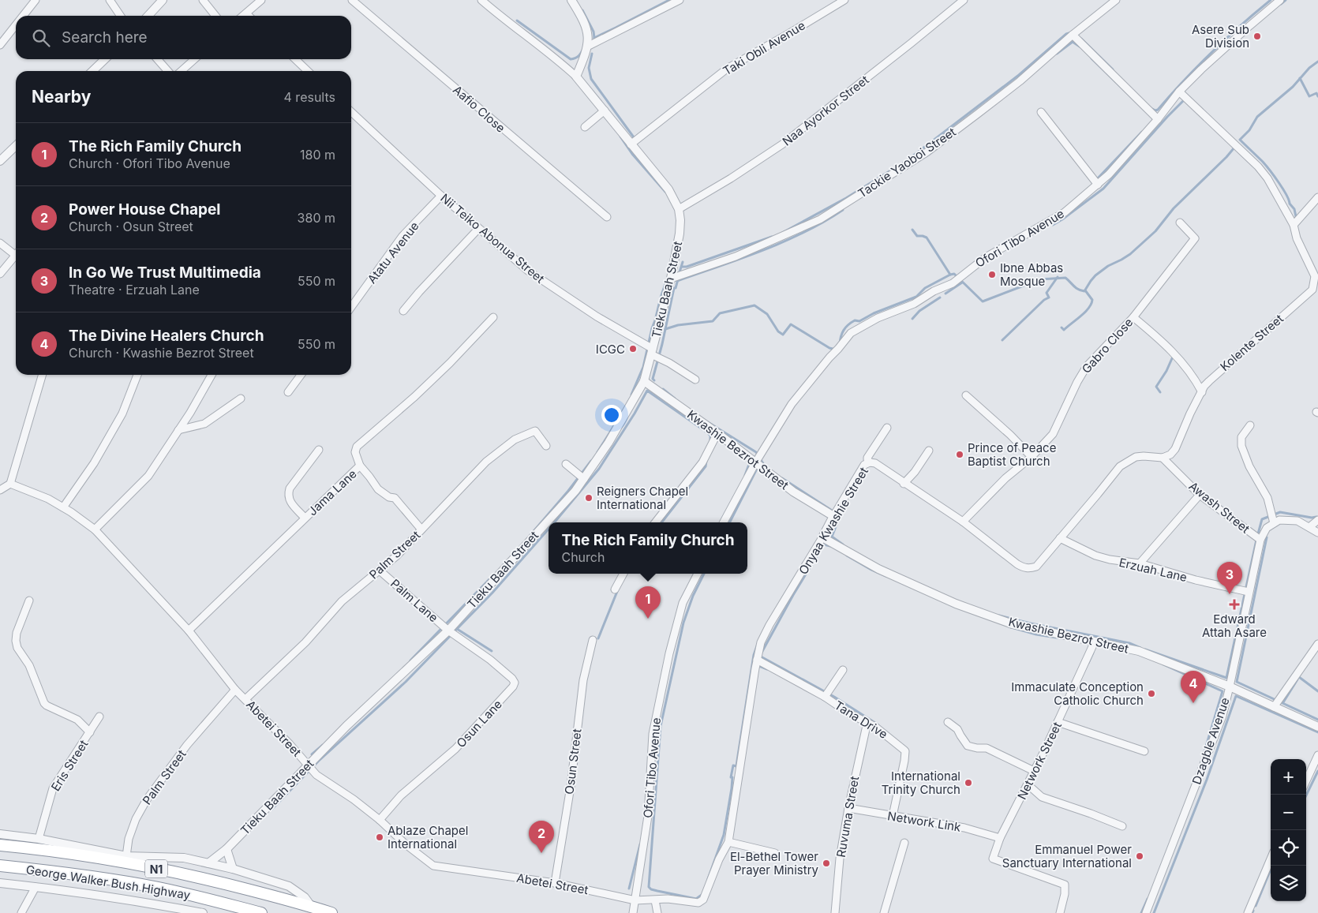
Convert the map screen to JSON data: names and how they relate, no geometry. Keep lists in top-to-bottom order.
{
  "streets": {
    "highway": ["N1", "George Walker Bush Highway"],
    "street": [
      "Taki Obli Avenue",
      "Aafio Close",
      "Naa Ayorkor Street",
      "Tackie Yaoboi Street",
      "Nii Teiko Abonua Street",
      "Ofori Tibo Avenue",
      "Atatu Avenue",
      "Tieku Baah Street",
      "Kolente Street",
      "Gabro Close",
      "Kwashie Bezrot Street",
      "Jama Lane",
      "Awash Street",
      "Onyaa Kwashie Street",
      "Palm Street",
      "Erzuah Lane",
      "Palm Lane",
      "Tana Drive",
      "Osun Lane",
      "Abetei Street",
      "Dzagble Avenue",
      "Network Street",
      "Osun Street",
      "Eris Street",
      "Ruvuma Street",
      "Network Link"
    ]
  },
  "crossings": [
    ["Taki Obli Avenue", "Tieku Baah Street"],
    ["Naa Ayorkor Street", "Tieku Baah Street"],
    ["Tackie Yaoboi Street", "Tieku Baah Street"],
    ["Nii Teiko Abonua Street", "Atatu Avenue"],
    ["Nii Teiko Abonua Street", "Tieku Baah Street"],
    ["Ofori Tibo Avenue", "Kolente Street"],
    ["Ofori Tibo Avenue", "Kwashie Bezrot Street"],
    ["Ofori Tibo Avenue", "Abetei Street"],
    ["Tieku Baah Street", "Kwashie Bezrot Street"],
    ["Tieku Baah Street", "Palm Lane"],
    ["Tieku Baah Street", "Osun Lane"],
    ["Tieku Baah Street", "Abetei Street"],
    ["Tieku Baah Street", "George Walker Bush Highway"],
    ["Kolente Street", "Awash Street"],
    ["Kolente Street", "Onyaa Kwashie Street"],
    ["Gabro Close", "Onyaa Kwashie Street"],
    ["Kwashie Bezrot Street", "Onyaa Kwashie Street"],
    ["Kwashie Bezrot Street", "Dzagble Avenue"],
    ["Kwashie Bezrot Street", "Network Street"],
    ["Jama Lane", "Abetei Street"],
    ["Awash Street", "Onyaa Kwashie Street"],
    ["Awash Street", "Dzagble Avenue"],
    ["Onyaa Kwashie Street", "Erzuah Lane"],
    ["Onyaa Kwashie Street", "Tana Drive"],
    ["Onyaa Kwashie Street", "Abetei Street"],
    ["Palm Street", "Palm Lane"],
    ["Palm Street", "Abetei Street"],
    ["Palm Street", "George Walker Bush Highway"],
    ["Erzuah Lane", "Dzagble Avenue"],
    ["Palm Lane", "Osun Lane"],
    ["Tana Drive", "Ruvuma Street"],
    ["Tana Drive", "Network Link"],
    ["Osun Lane", "Abetei Street"],
    ["Abetei Street", "Osun Street"],
    ["Network Street", "Network Link"],
    ["Eris Street", "George Walker Bush Highway"],
    ["Ruvuma Street", "Network Link"]
  ],
  "places": {
    "other": [
      "Asere Sub Division",
      "Ibne Abbas Mosque",
      "ICGC",
      "Prince of Peace Baptist Church",
      "Reigners Chapel International",
      "Immaculate Conception Catholic Church",
      "International Trinity Church",
      "Ablaze Chapel International",
      "Emmanuel Power Sanctuary International",
      "El-Bethel Tower Prayer Ministry"
    ],
    "health": ["Edward Attah Asare"]
  },
  "page": {
    "search": "Search here",
    "heading": ["Nearby", "4 results"],
    "list": [
      {
        "mark": "1",
        "name": "The Rich Family Church",
        "note": "Church · Ofori Tibo Avenue",
        "value": "180 m"
      },
      {
        "mark": "2",
        "name": "Power House Chapel",
        "note": "Church · Osun Street",
        "value": "380 m"
      },
      {
        "mark": "3",
        "name": "In Go We Trust Multimedia",
        "note": "Theatre · Erzuah Lane",
        "value": "550 m"
      },
      {
        "mark": "4",
        "name": "The Divine Healers Church",
        "note": "Church · Kwashie Bezrot Street",
        "value": "550 m"
      }
    ],
    "popup": ["The Rich Family Church", "Church"],
    "pins": [
      "3",
      "1",
      "4",
      "2"
    ],
    "map_buttons": ["+", "−"]
  }
}
